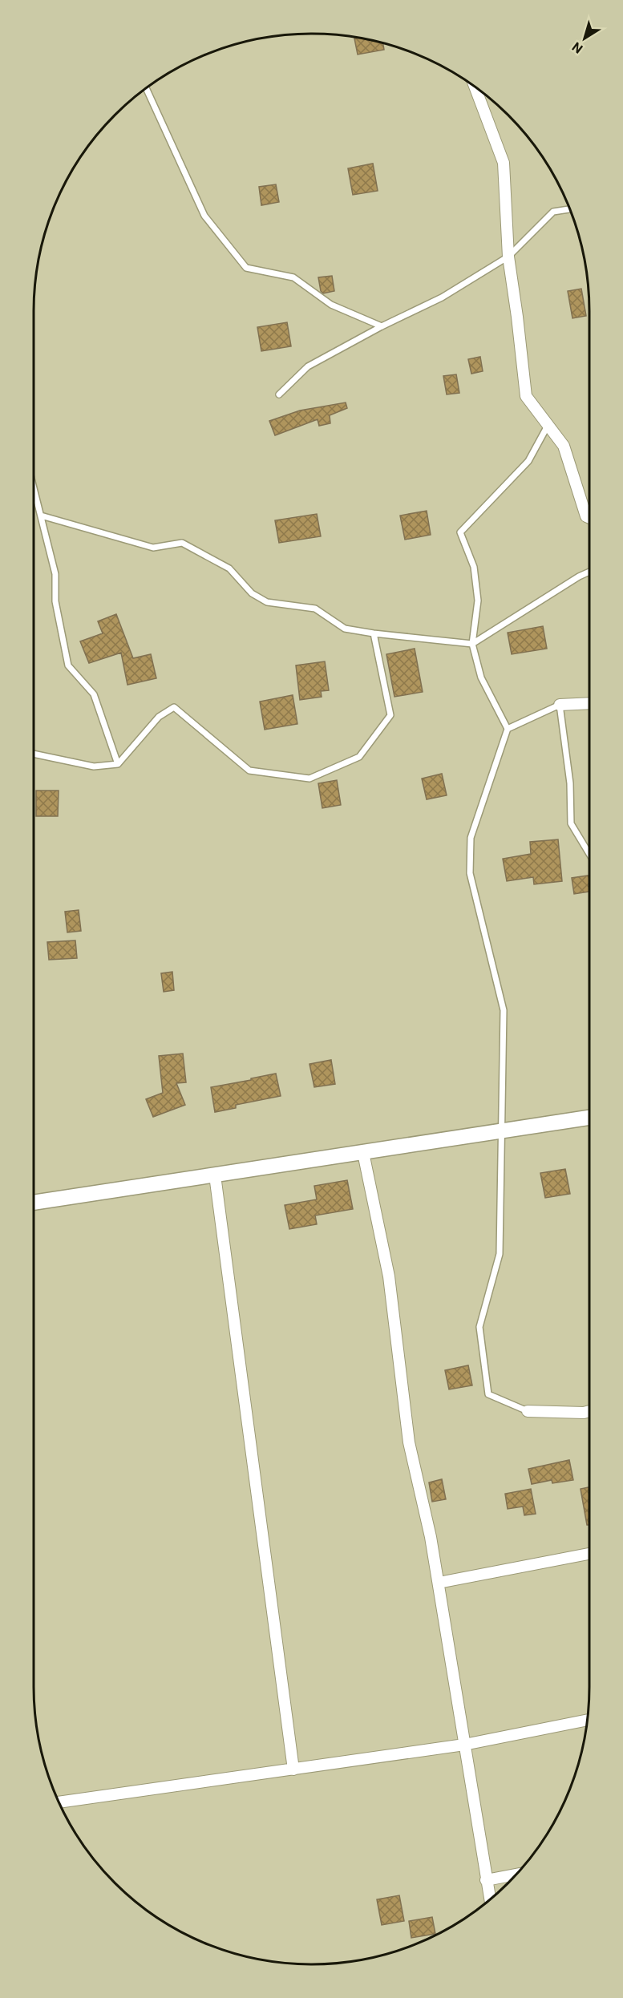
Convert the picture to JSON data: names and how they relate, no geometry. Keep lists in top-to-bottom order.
{
  "north": "bottom left"
}
